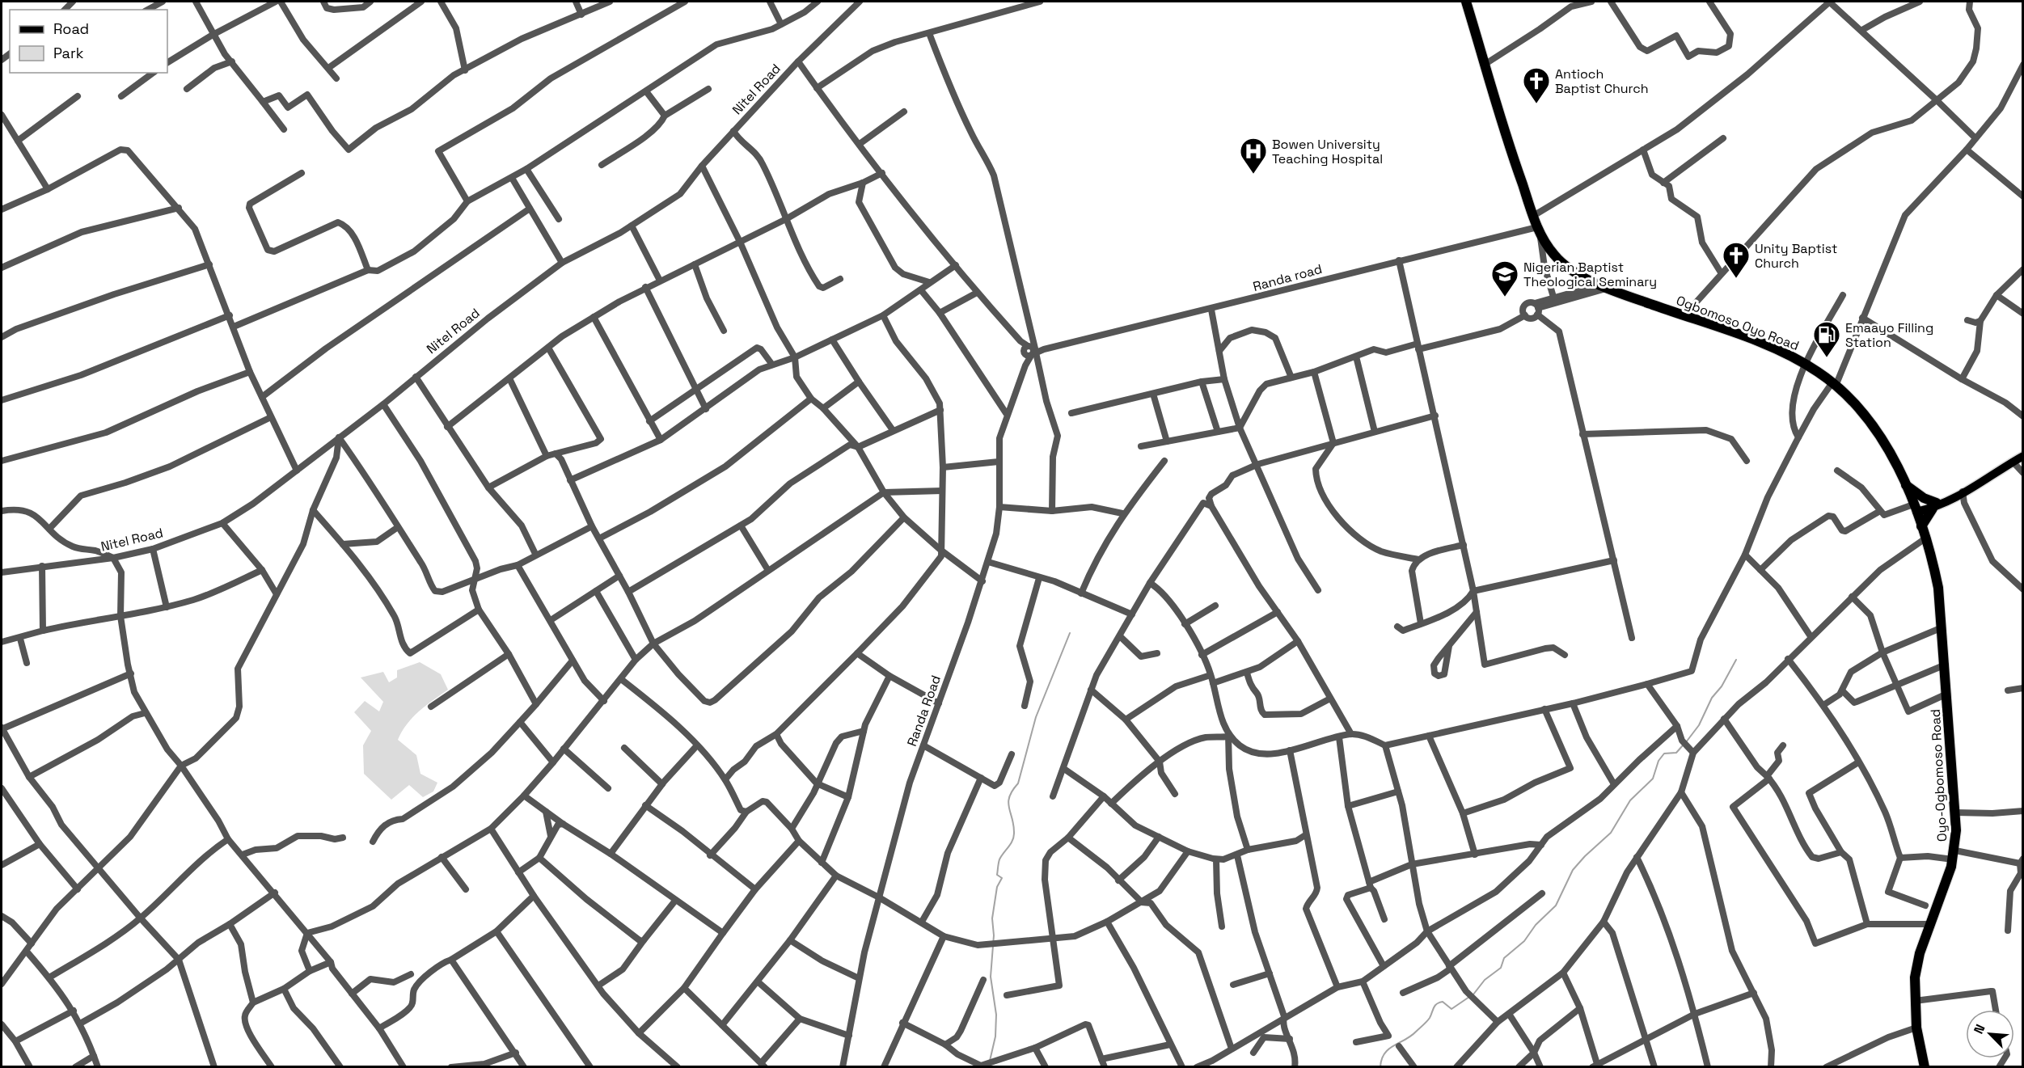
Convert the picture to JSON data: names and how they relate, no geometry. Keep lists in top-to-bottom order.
{
  "streets": {
    "highway": ["Ogbomoso Oyo Road", "Oyo-Ogbomoso Road"],
    "street": ["Nitel Road", "Randa road", "Randa Road"]
  },
  "crossings": [
    ["Randa road", "Ogbomoso Oyo Road"],
    ["Randa road", "Randa Road"],
    ["Ogbomoso Oyo Road", "Oyo-Ogbomoso Road"]
  ],
  "places": {
    "church": ["Antioch Baptist Church", "Unity Baptist Church"],
    "hospital": ["Bowen University Teaching Hospital"],
    "school or university": ["Nigerian Baptist Theological Seminary"],
    "fuel station": ["Emaayo Filling Station"]
  },
  "legend": ["Road", "Park"],
  "north": "top left"
}
